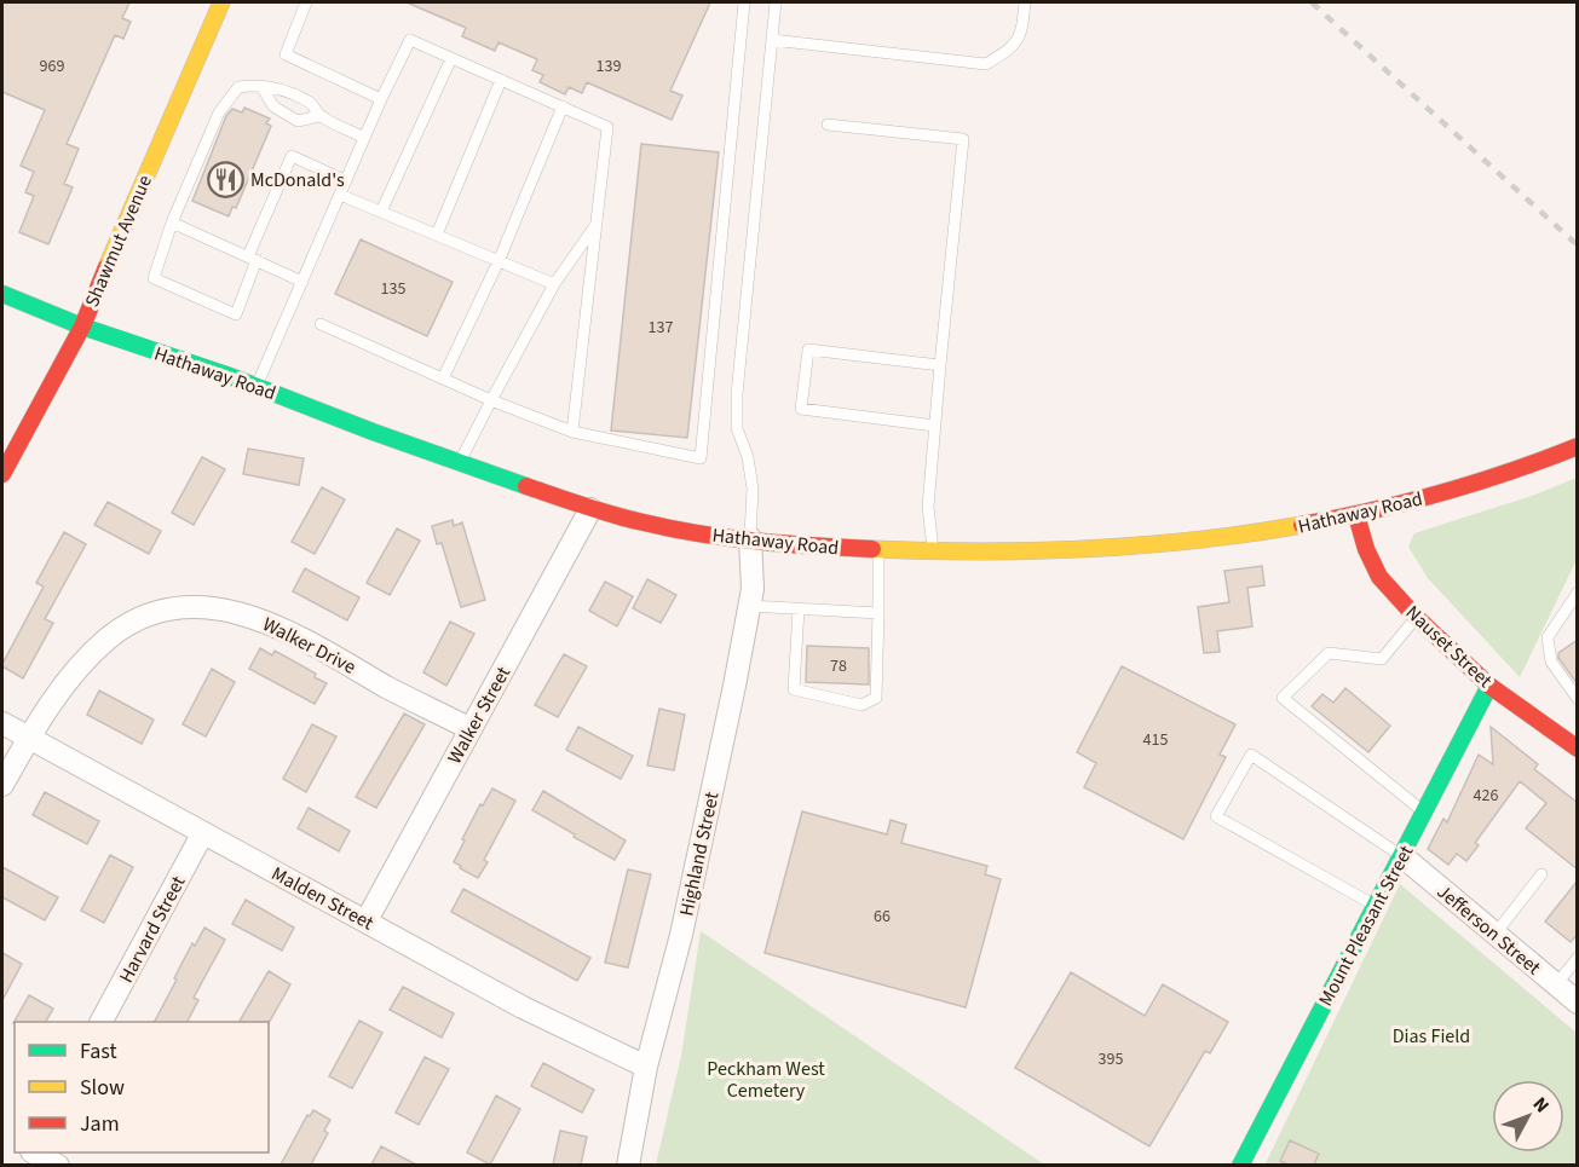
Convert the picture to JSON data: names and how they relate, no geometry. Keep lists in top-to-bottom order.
{
  "streets": {
    "main road": [
      "Shawmut Avenue",
      "Hathaway Road",
      "Nauset Street",
      "Mount Pleasant Street"
    ],
    "street": [
      "Walker Drive",
      "Walker Street",
      "Highland Street",
      "Malden Street",
      "Harvard Street",
      "Jefferson Street"
    ]
  },
  "crossings": [
    ["Shawmut Avenue", "Hathaway Road"],
    ["Hathaway Road", "Nauset Street"],
    ["Hathaway Road", "Walker Street"],
    ["Hathaway Road", "Highland Street"],
    ["Walker Drive", "Walker Street"],
    ["Walker Drive", "Malden Street"],
    ["Nauset Street", "Mount Pleasant Street"],
    ["Walker Street", "Malden Street"],
    ["Highland Street", "Malden Street"],
    ["Malden Street", "Harvard Street"],
    ["Mount Pleasant Street", "Jefferson Street"]
  ],
  "parks": ["Dias Field", "Peckham West Cemetery"],
  "places": {
    "restaurant": ["McDonald's"]
  },
  "house_numbers": [
    "969",
    "139",
    "135",
    "137",
    "78",
    "415",
    "426",
    "66",
    "395"
  ],
  "legend": ["Fast", "Slow", "Jam"],
  "north": "top right"
}
